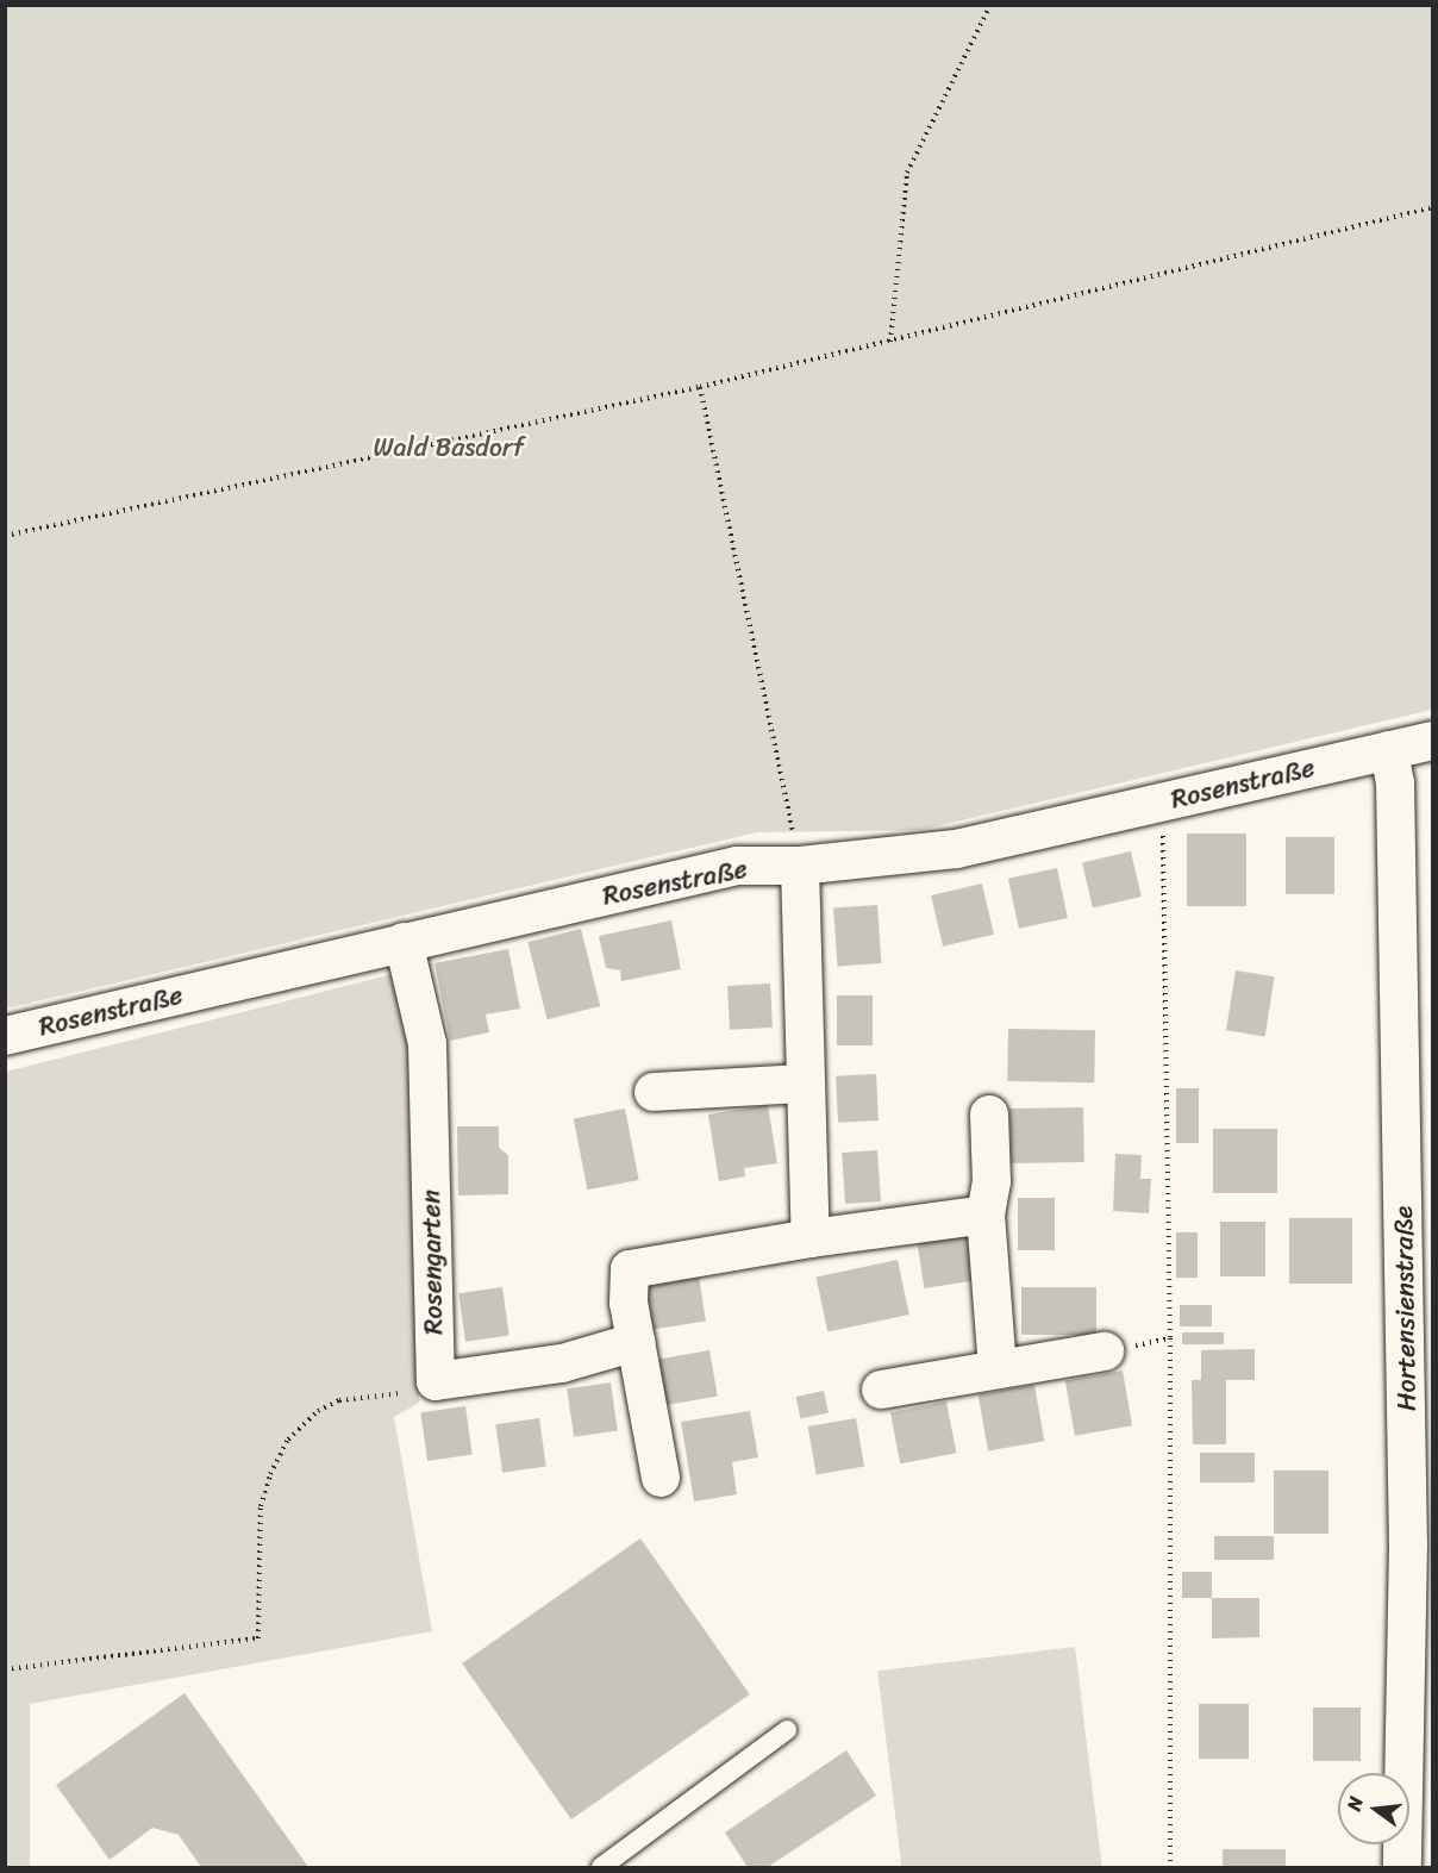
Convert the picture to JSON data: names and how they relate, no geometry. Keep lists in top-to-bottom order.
{
  "streets": {
    "street": ["Rosenstraße", "Rosengarten", "Hortensienstraße"]
  },
  "crossings": [
    ["Rosenstraße", "Rosengarten"],
    ["Rosenstraße", "Hortensienstraße"]
  ],
  "parks": ["Wald Basdorf"],
  "north": "left"
}
